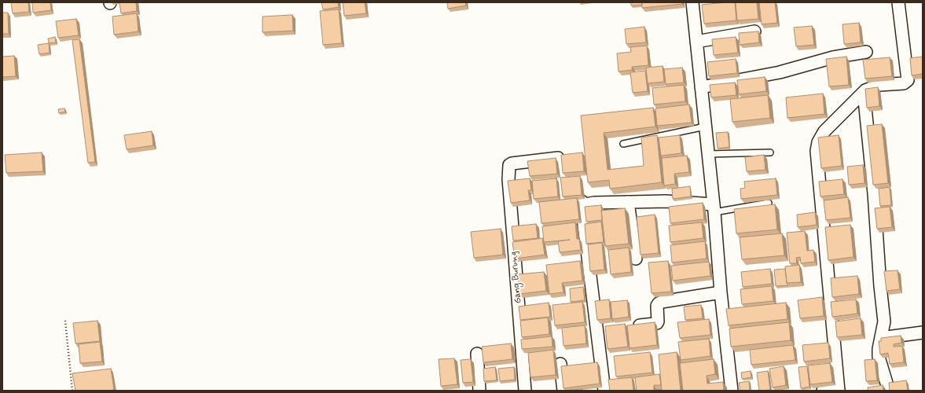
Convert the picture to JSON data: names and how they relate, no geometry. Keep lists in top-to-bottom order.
{
  "streets": {
    "street": ["Gang Burung"]
  }
}
